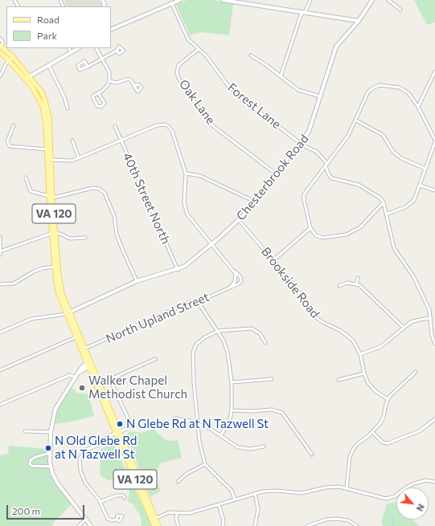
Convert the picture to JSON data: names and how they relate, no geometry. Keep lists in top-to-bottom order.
{
  "streets": {
    "main road": ["VA 120"],
    "street": [
      "Oak Lane",
      "Forest Lane",
      "Chesterbrook Road",
      "40th Street North",
      "Brookside Road",
      "North Upland Street"
    ]
  },
  "crossings": [
    ["Oak Lane", "Forest Lane"],
    ["Oak Lane", "Chesterbrook Road"],
    ["Forest Lane", "Chesterbrook Road"],
    ["Chesterbrook Road", "40th Street North"],
    ["Chesterbrook Road", "VA 120"],
    ["Chesterbrook Road", "Brookside Road"],
    ["VA 120", "North Upland Street"]
  ],
  "places": ["Walker Chapel Methodist Church", "N Glebe Rd at N Tazwell St", "N Old Glebe Rd at N Tazwell St"],
  "legend": ["Road", "Park"],
  "scale_bar": "200 m",
  "north": "bottom right"
}
